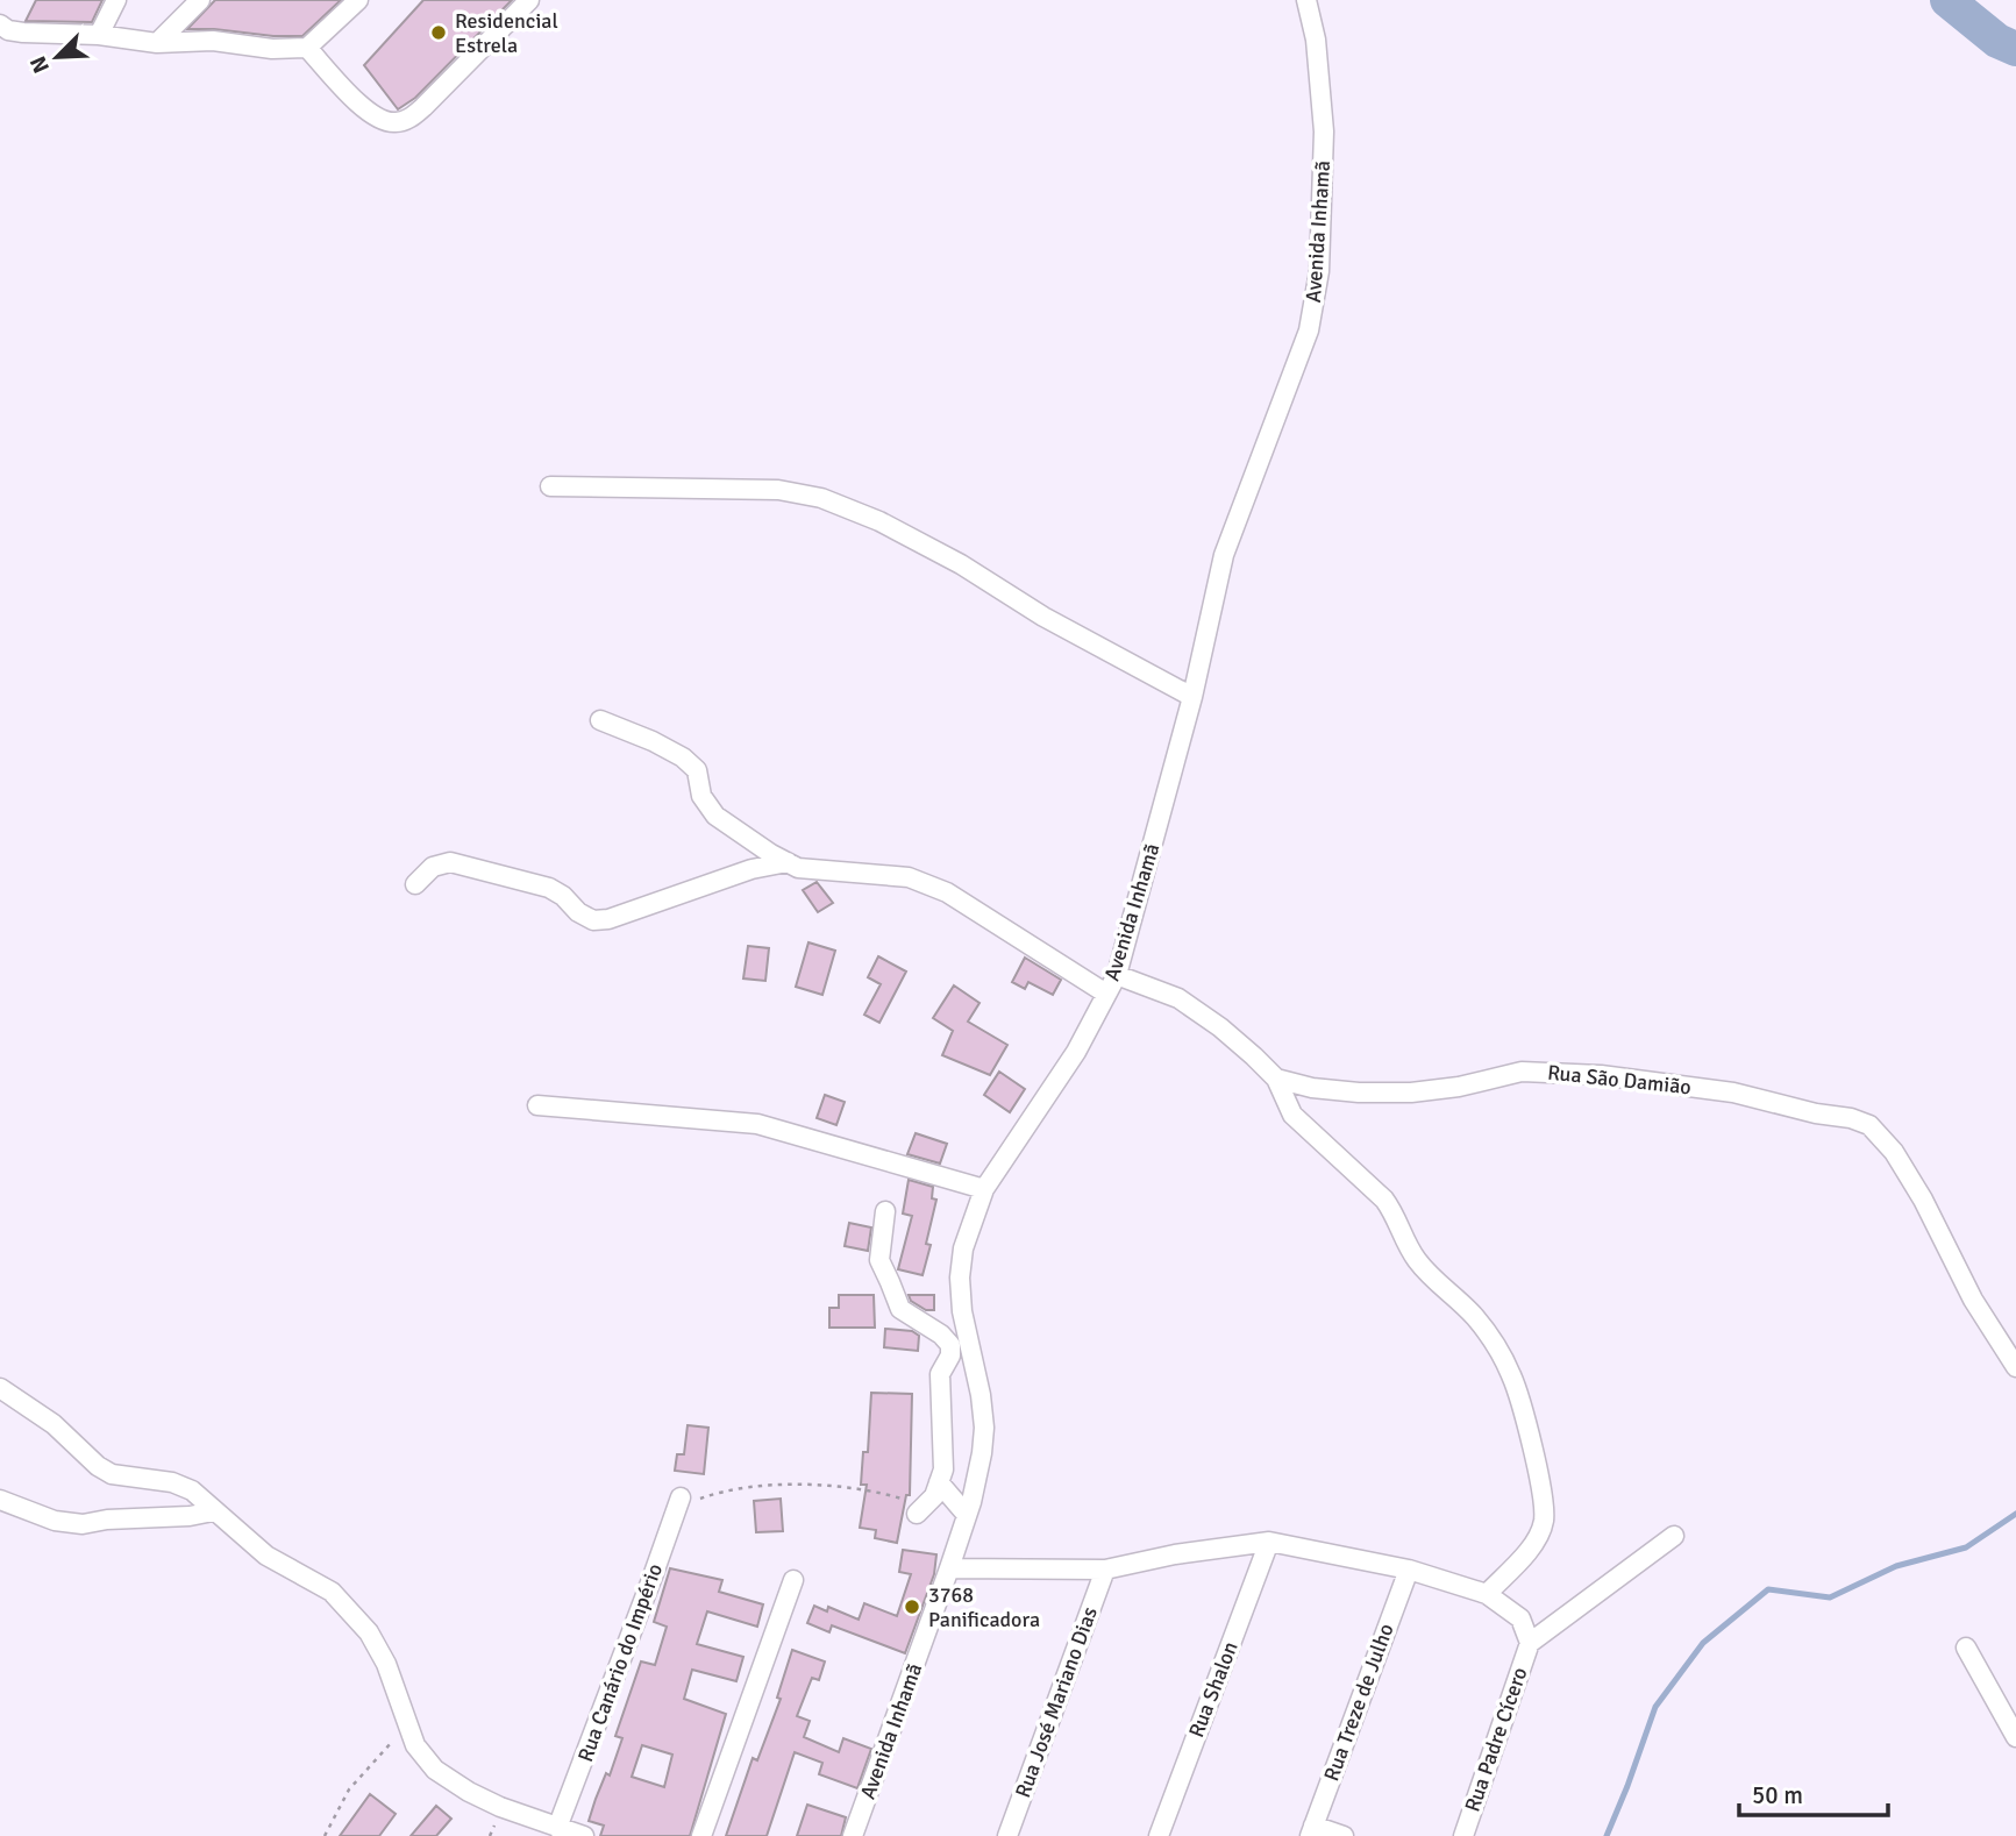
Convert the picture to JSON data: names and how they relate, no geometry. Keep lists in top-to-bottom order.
{
  "streets": {
    "street": [
      "Avenida Inhamã",
      "Rua São Damião",
      "Rua Canário do Império",
      "Rua Shalon",
      "Rua José Mariano Dias",
      "Rua Treze de Julho",
      "Rua Padre Cícero"
    ]
  },
  "places": ["Residencial Estrela", "3768 Panificadora"],
  "scale_bar": "50 m",
  "north": "bottom left"
}
